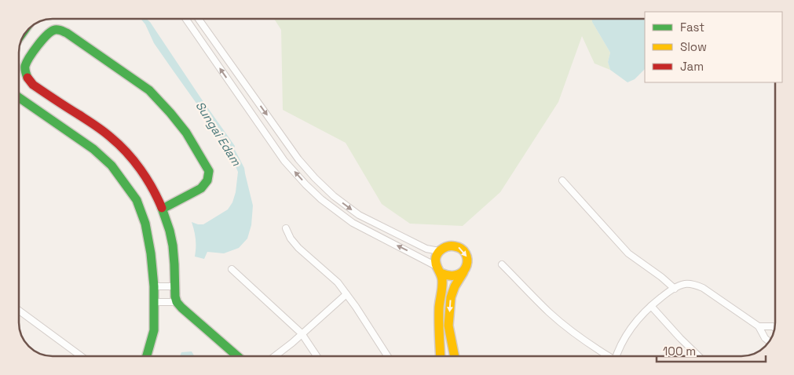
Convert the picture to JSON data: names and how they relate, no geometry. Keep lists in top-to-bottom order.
{
  "water": ["Sungai Edam"],
  "legend": ["Fast", "Slow", "Jam"],
  "scale_bar": "100 m"
}
